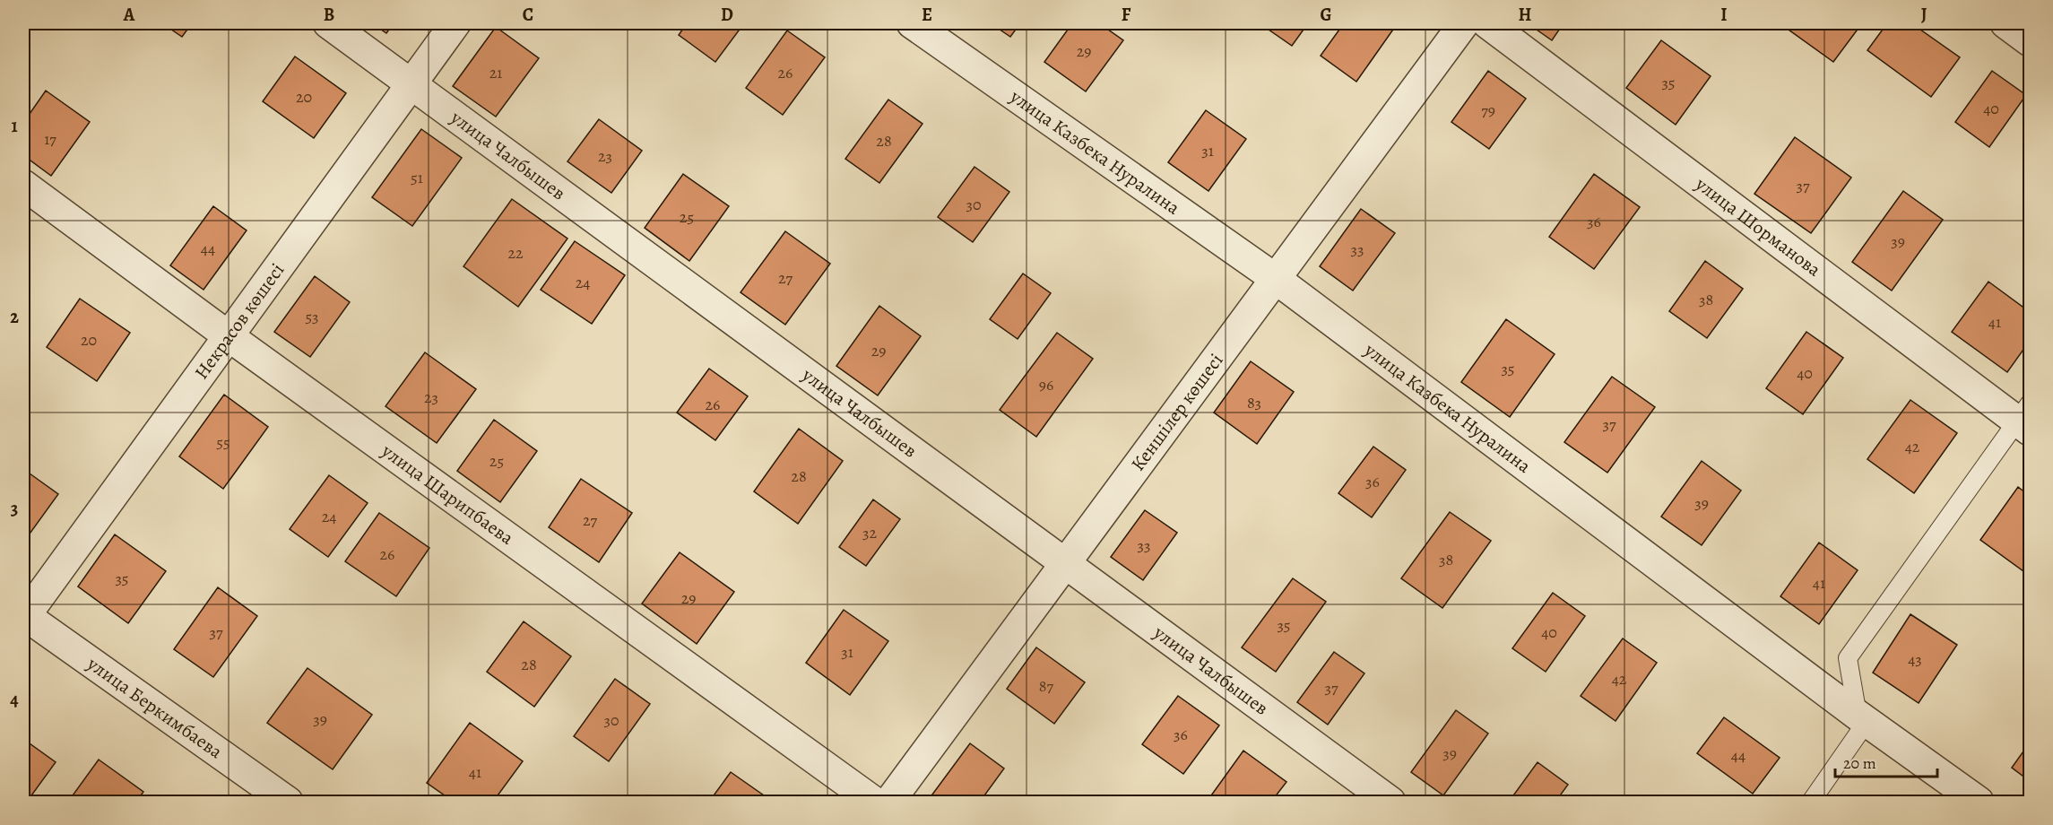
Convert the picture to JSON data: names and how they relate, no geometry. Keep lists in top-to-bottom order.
{
  "streets": {
    "street": [
      "улица Казбека Нуралина",
      "улица Чалбышев",
      "улица Шорманова",
      "Некрасов көшесі",
      "Кеншілер көшесі",
      "улица Шарипбаева",
      "улица Беркимбаева"
    ]
  },
  "crossings": [
    ["улица Казбека Нуралина", "Кеншілер көшесі"],
    ["улица Чалбышев", "Некрасов көшесі"],
    ["улица Чалбышев", "Кеншілер көшесі"],
    ["Некрасов көшесі", "улица Шарипбаева"],
    ["Некрасов көшесі", "улица Беркимбаева"]
  ],
  "house_numbers": [
    "29",
    "21",
    "26",
    "35",
    "20",
    "40",
    "79",
    "17",
    "28",
    "31",
    "23",
    "51",
    "37",
    "30",
    "25",
    "36",
    "39",
    "44",
    "33",
    "22",
    "27",
    "24",
    "38",
    "53",
    "41",
    "20",
    "29",
    "35",
    "40",
    "96",
    "23",
    "83",
    "26",
    "37",
    "55",
    "42",
    "25",
    "28",
    "36",
    "39",
    "24",
    "27",
    "32",
    "33",
    "26",
    "38",
    "35",
    "41",
    "29",
    "35",
    "37",
    "40",
    "31",
    "43",
    "28",
    "42",
    "87",
    "37",
    "39",
    "30",
    "36",
    "39",
    "44",
    "41"
  ],
  "scale_bar": "20 m",
  "grid": {
    "columns": [
      "A",
      "B",
      "C",
      "D",
      "E",
      "F",
      "G",
      "H",
      "I",
      "J"
    ],
    "rows": [
      "1",
      "2",
      "3",
      "4"
    ]
  }
}
